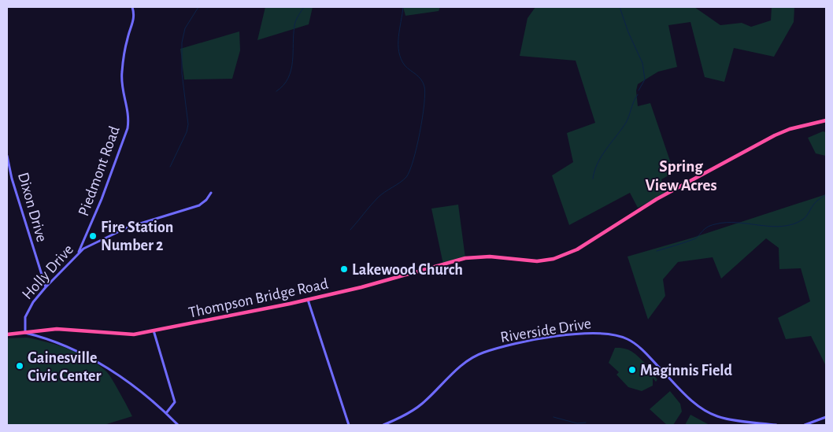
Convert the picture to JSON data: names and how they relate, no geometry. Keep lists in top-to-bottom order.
{
  "streets": {
    "highway": ["Thompson Bridge Road"],
    "street": [
      "Piedmont Road",
      "Dixon Drive",
      "Holly Drive",
      "Riverside Drive"
    ]
  },
  "crossings": [
    ["Piedmont Road", "Holly Drive"],
    ["Dixon Drive", "Holly Drive"],
    ["Holly Drive", "Thompson Bridge Road"]
  ],
  "districts": ["Spring View Acres"],
  "places": [
    "Fire Station Number 2",
    "Lakewood Church",
    "Gainesville Civic Center",
    "Maginnis Field"
  ]
}
